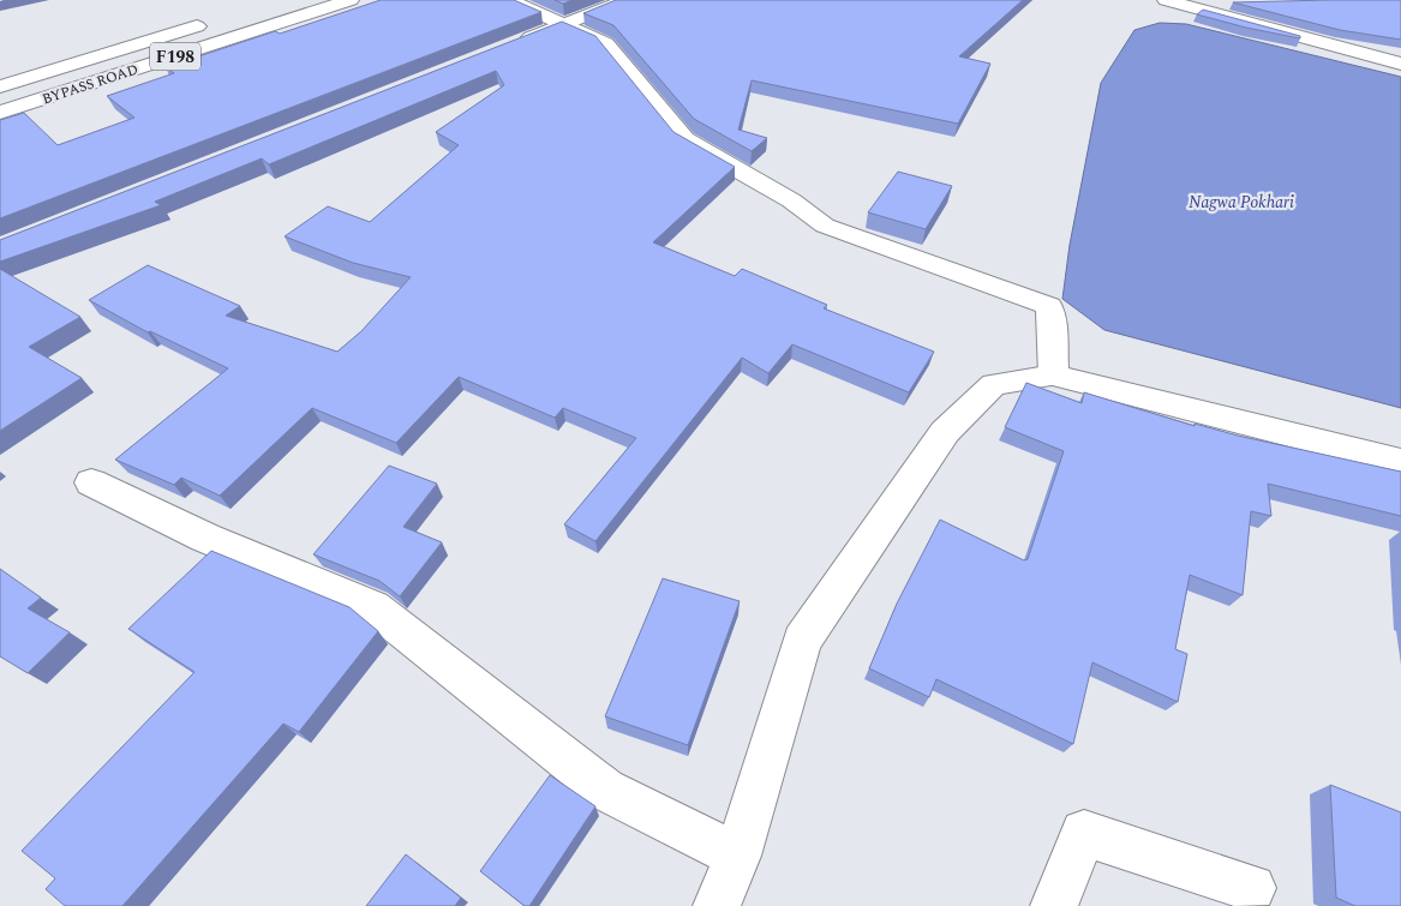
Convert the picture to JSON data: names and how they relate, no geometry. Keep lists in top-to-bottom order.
{
  "streets": {
    "street": ["F198", "BYPASS ROAD"]
  },
  "water": ["Nagwa Pokhari"]
}
